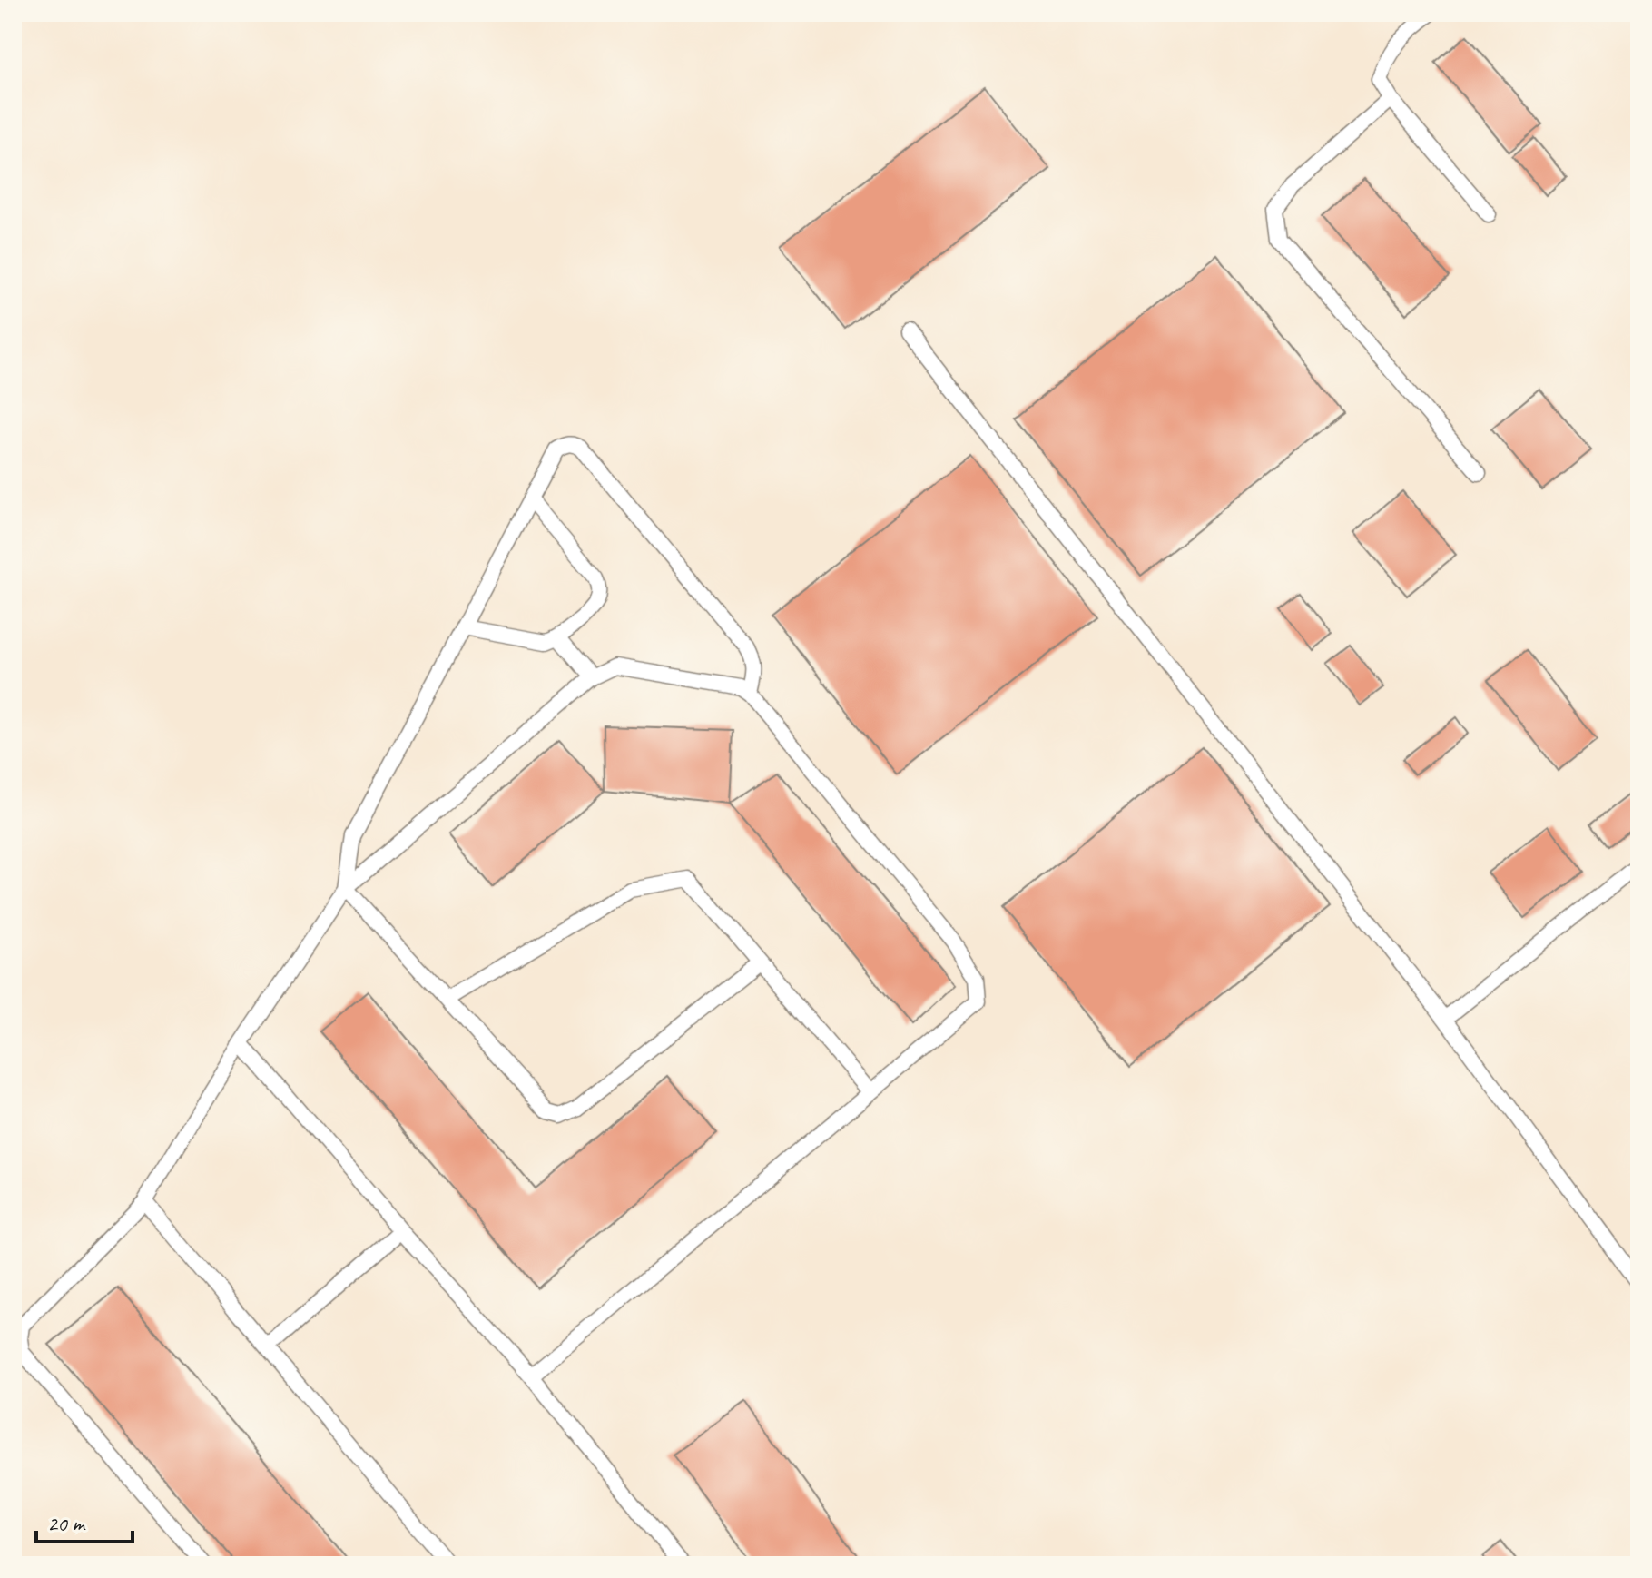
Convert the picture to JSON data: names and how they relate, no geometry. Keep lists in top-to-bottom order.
{
  "scale_bar": "20 m"
}
